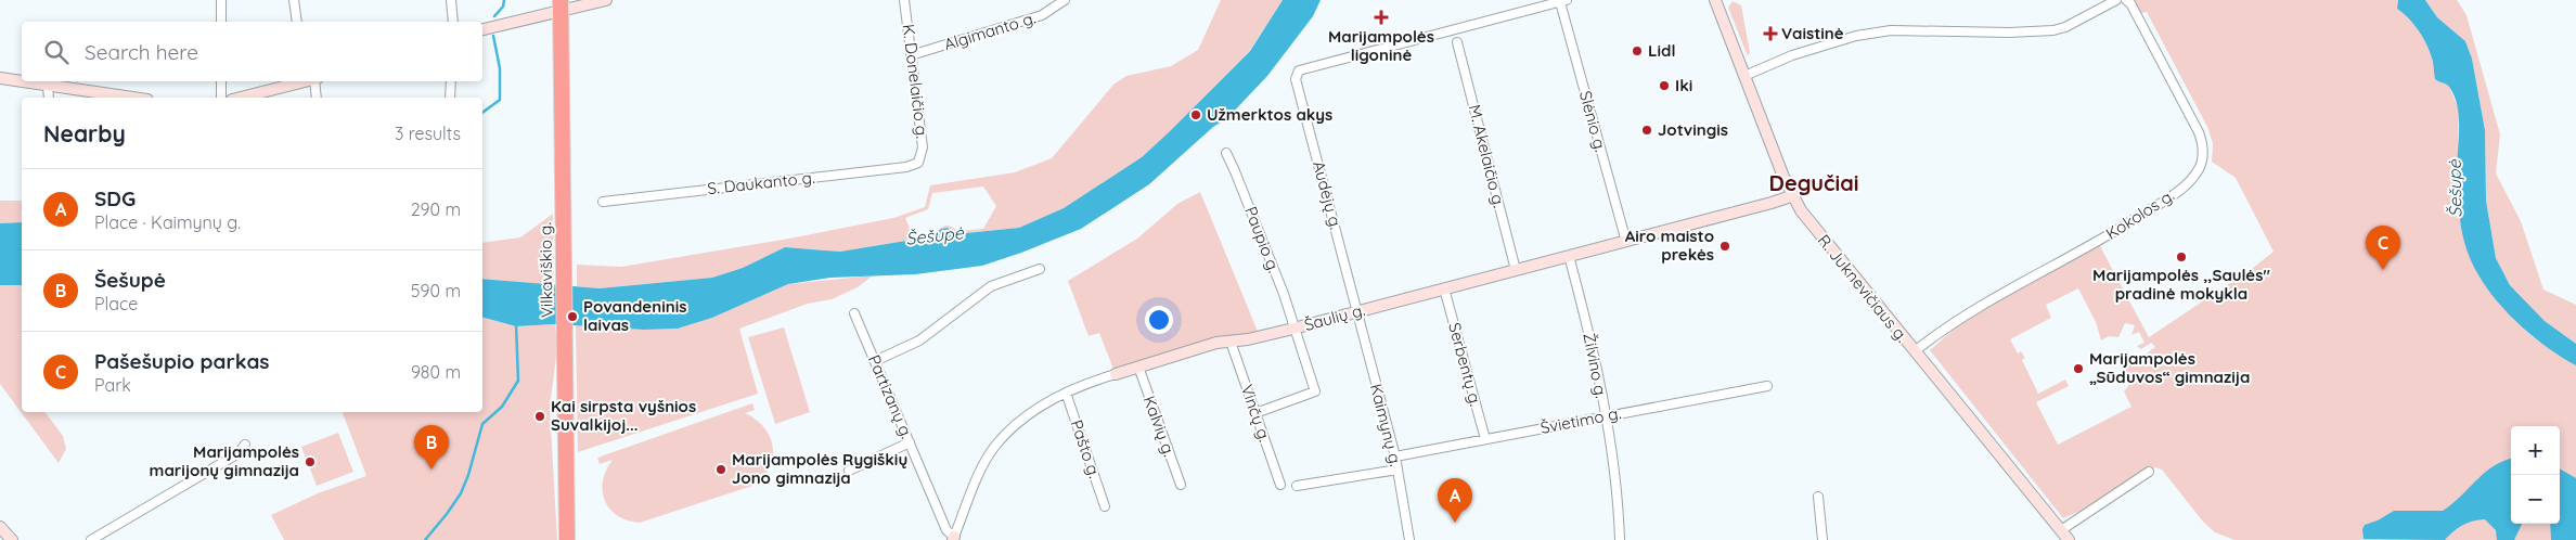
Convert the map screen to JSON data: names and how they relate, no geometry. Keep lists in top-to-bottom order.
{
  "streets": {
    "highway": ["Vilkaviškio g."],
    "street": [
      "Algimanto g.",
      "K. Donelaičio g.",
      "Slėnio g.",
      "M. Akelaičio g.",
      "S. Daukanto g.",
      "Audėjų g.",
      "Kokolos g.",
      "Paupio g.",
      "R. Juknevičiaus g.",
      "Šaulių g.",
      "Serbentų g.",
      "Žilvino g.",
      "Partizanų g.",
      "Vinčų g.",
      "Švietimo g.",
      "Kaimynų g.",
      "Kalvių g.",
      "Pašto g."
    ]
  },
  "crossings": [
    ["Algimanto g.", "K. Donelaičio g."],
    ["K. Donelaičio g.", "S. Daukanto g."],
    ["Slėnio g.", "Audėjų g."],
    ["Slėnio g.", "Šaulių g."],
    ["M. Akelaičio g.", "Šaulių g."],
    ["Audėjų g.", "Šaulių g."],
    ["Audėjų g.", "Kaimynų g."],
    ["Kokolos g.", "R. Juknevičiaus g."],
    ["Paupio g.", "Šaulių g."],
    ["Paupio g.", "Vinčų g."],
    ["R. Juknevičiaus g.", "Šaulių g."],
    ["Šaulių g.", "Serbentų g."],
    ["Šaulių g.", "Žilvino g."],
    ["Šaulių g.", "Partizanų g."],
    ["Šaulių g.", "Vinčų g."],
    ["Šaulių g.", "Kaimynų g."],
    ["Šaulių g.", "Kalvių g."],
    ["Šaulių g.", "Pašto g."],
    ["Serbentų g.", "Švietimo g."],
    ["Žilvino g.", "Švietimo g."],
    ["Švietimo g.", "Kaimynų g."]
  ],
  "districts": ["Degučiai"],
  "water": ["Šešupė"],
  "places": {
    "health": ["Marijampolės ligoninė", "Vaistinė"],
    "other": [
      "Lidl",
      "Iki",
      "Užmerktos akys",
      "Jotvingis",
      "Airo maisto prekės",
      "Marijampolės ,,Saulės\" pradinė mokykla",
      "Povandeninis laivas",
      "Marijampolės „Sūduvos“ gimnazija",
      "Kai sirpsta vyšnios Suvalkijoj...",
      "Marijampolės marijonų gimnazija",
      "Marijampolės Rygiškių Jono gimnazija"
    ]
  },
  "page": {
    "search": "Search here",
    "heading": ["Nearby", "3 results"],
    "list": [
      {
        "mark": "A",
        "name": "SDG",
        "note": "Place · Kaimynų g.",
        "value": "290 m"
      },
      {
        "mark": "B",
        "name": "Šešupė",
        "note": "Place",
        "value": "590 m"
      },
      {
        "mark": "C",
        "name": "Pašešupio parkas",
        "note": "Park",
        "value": "980 m"
      }
    ],
    "pins": ["C", "B", "A"],
    "map_buttons": ["+", "−"]
  }
}
